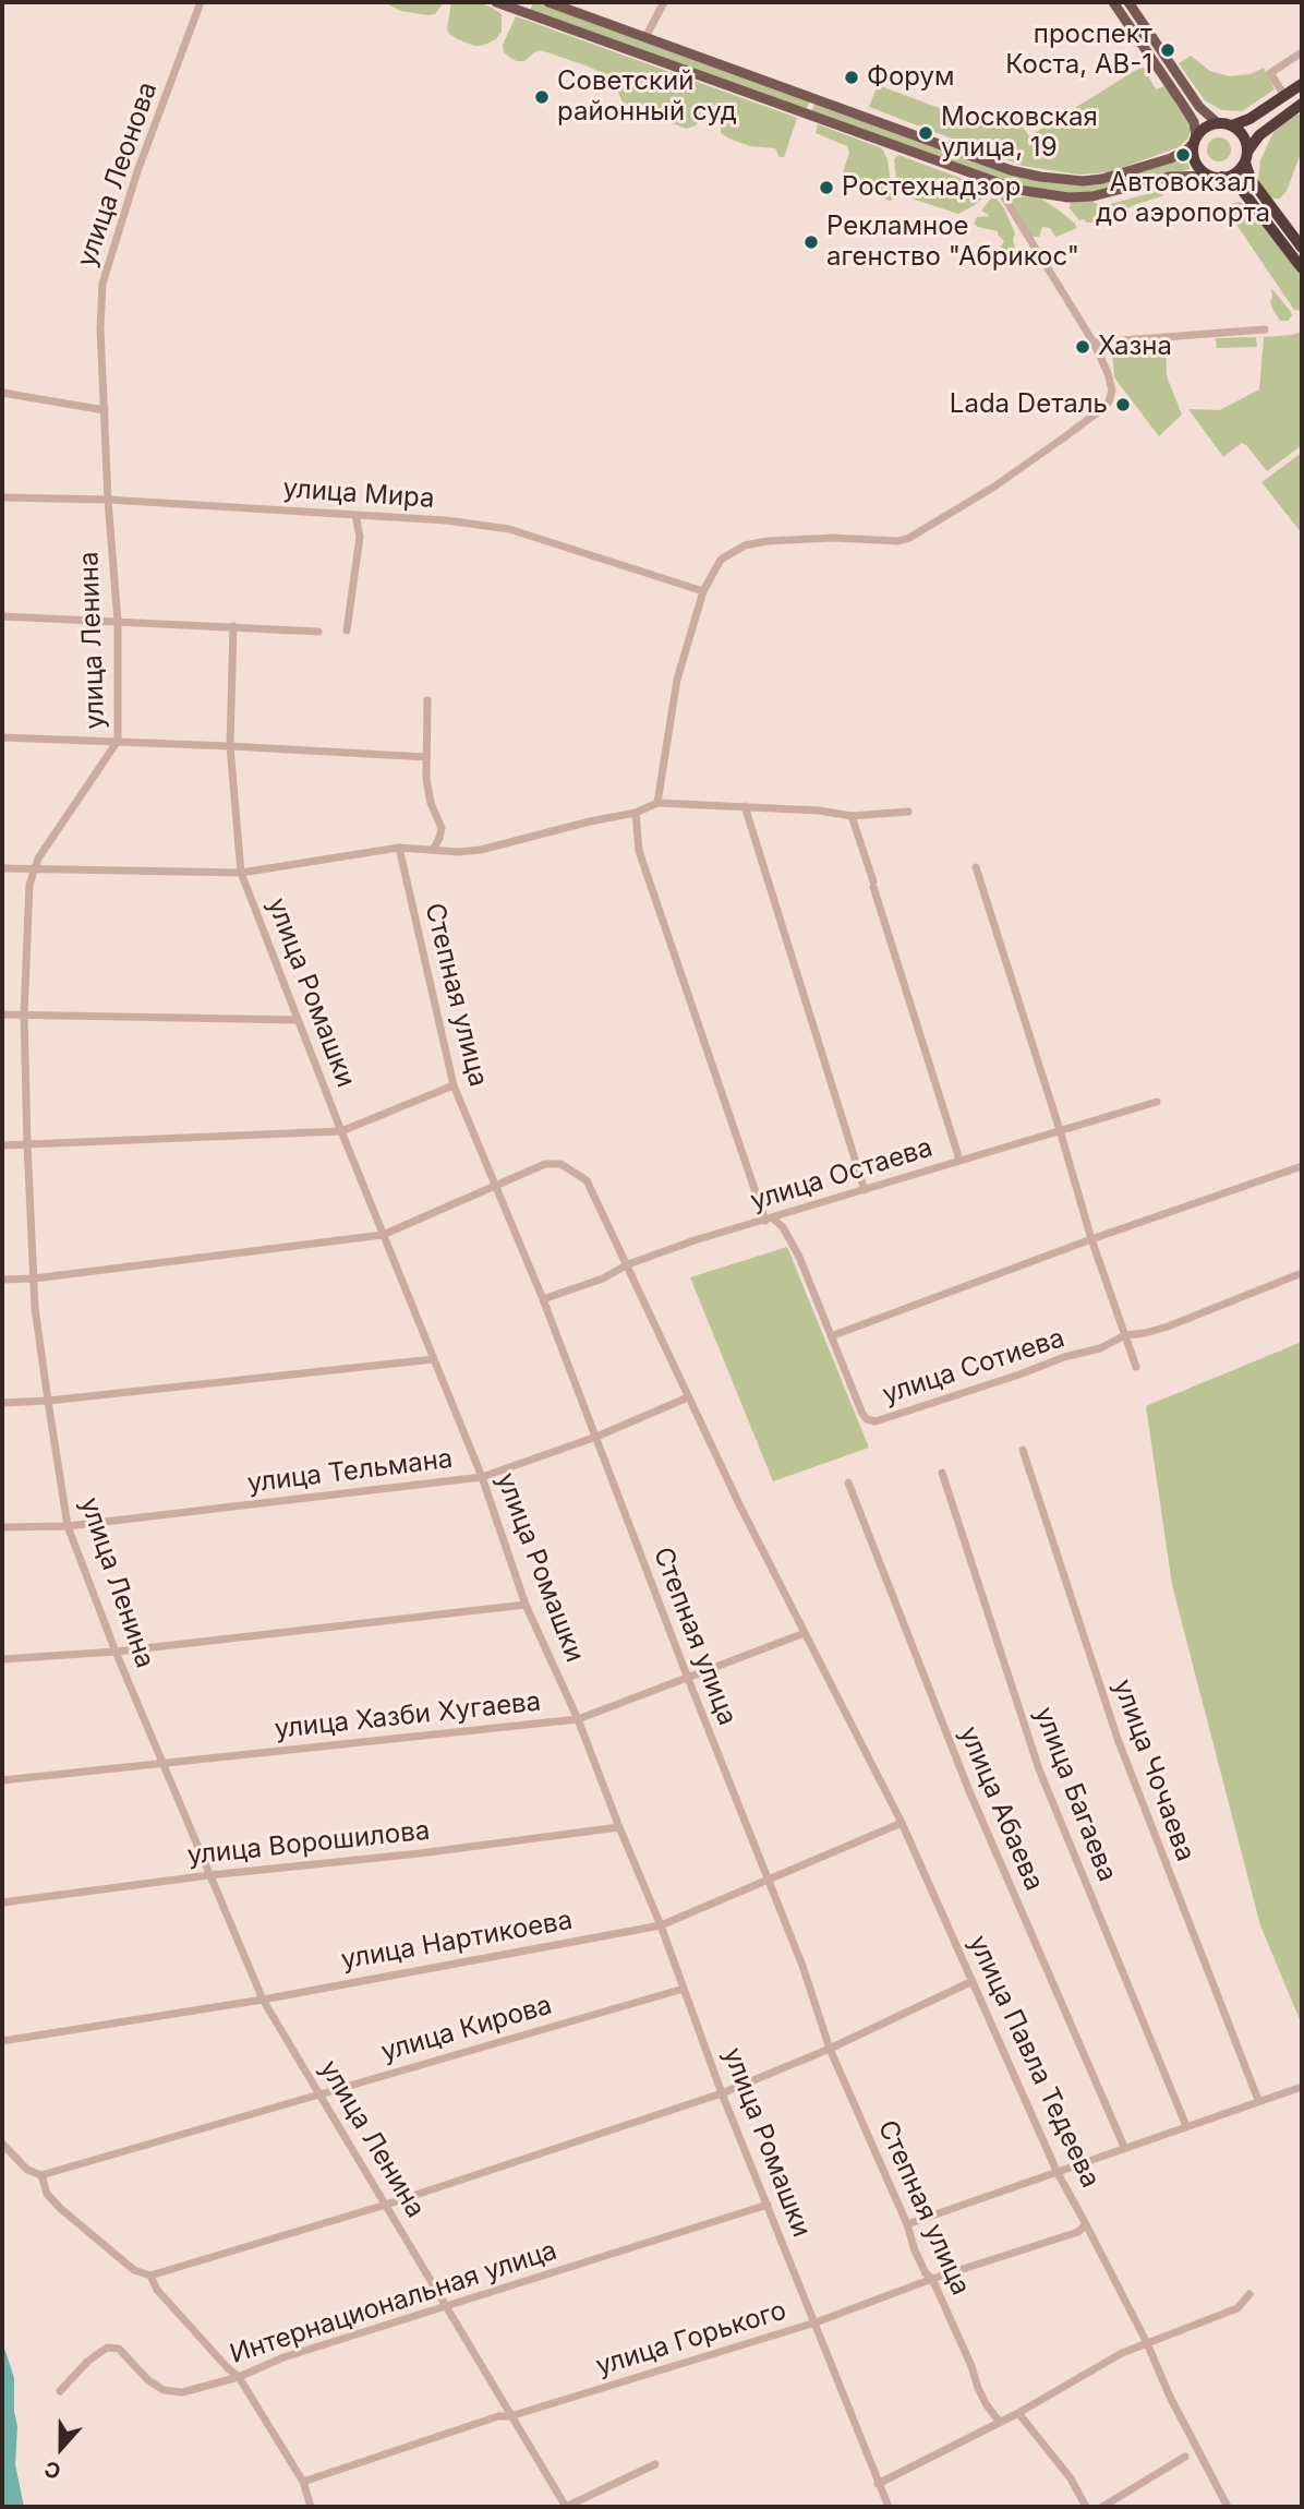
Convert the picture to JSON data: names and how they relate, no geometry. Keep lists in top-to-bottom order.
{
  "streets": {
    "street": [
      "улица Леонова",
      "улица Мира",
      "улица Ленина",
      "улица Ромашки",
      "Степная улица",
      "улица Остаева",
      "улица Сотиева",
      "улица Тельмана",
      "улица Хазби Хугаева",
      "улица Чочаева",
      "улица Багаева",
      "улица Абаева",
      "улица Ворошилова",
      "улица Нартикоева",
      "улица Кирова",
      "улица Павла Тедеева",
      "Интернациональная улица",
      "улица Горького"
    ]
  },
  "crossings": [
    ["улица Леонова", "улица Мира"],
    ["улица Леонова", "улица Ленина"],
    ["улица Мира", "улица Ленина"],
    ["улица Ленина", "улица Тельмана"],
    ["улица Ленина", "улица Хазби Хугаева"],
    ["улица Ленина", "улица Ворошилова"],
    ["улица Ленина", "улица Нартикоева"],
    ["улица Ленина", "улица Кирова"],
    ["улица Ленина", "Интернациональная улица"],
    ["улица Ленина", "улица Горького"],
    ["улица Ромашки", "улица Тельмана"],
    ["улица Ромашки", "улица Хазби Хугаева"],
    ["улица Ромашки", "улица Ворошилова"],
    ["улица Ромашки", "улица Нартикоева"],
    ["улица Ромашки", "улица Кирова"],
    ["улица Ромашки", "Интернациональная улица"],
    ["улица Ромашки", "улица Горького"],
    ["Степная улица", "улица Остаева"],
    ["Степная улица", "улица Тельмана"],
    ["Степная улица", "улица Хазби Хугаева"],
    ["Степная улица", "улица Нартикоева"],
    ["Степная улица", "улица Павла Тедеева"],
    ["Степная улица", "улица Горького"],
    ["улица Остаева", "улица Сотиева"],
    ["улица Остаева", "улица Павла Тедеева"],
    ["улица Тельмана", "улица Павла Тедеева"],
    ["улица Хазби Хугаева", "улица Павла Тедеева"],
    ["улица Нартикоева", "улица Павла Тедеева"],
    ["улица Павла Тедеева", "улица Горького"]
  ],
  "places": [
    "проспект Коста, АВ-1",
    "Форум",
    "Советский районный суд",
    "Московская улица, 19",
    "Автовокзал до аэропорта",
    "Ростехнадзор",
    "Рекламное агенство \"Абрикос\"",
    "Хазна",
    "Lada Dеталь"
  ],
  "north": "bottom"
}
